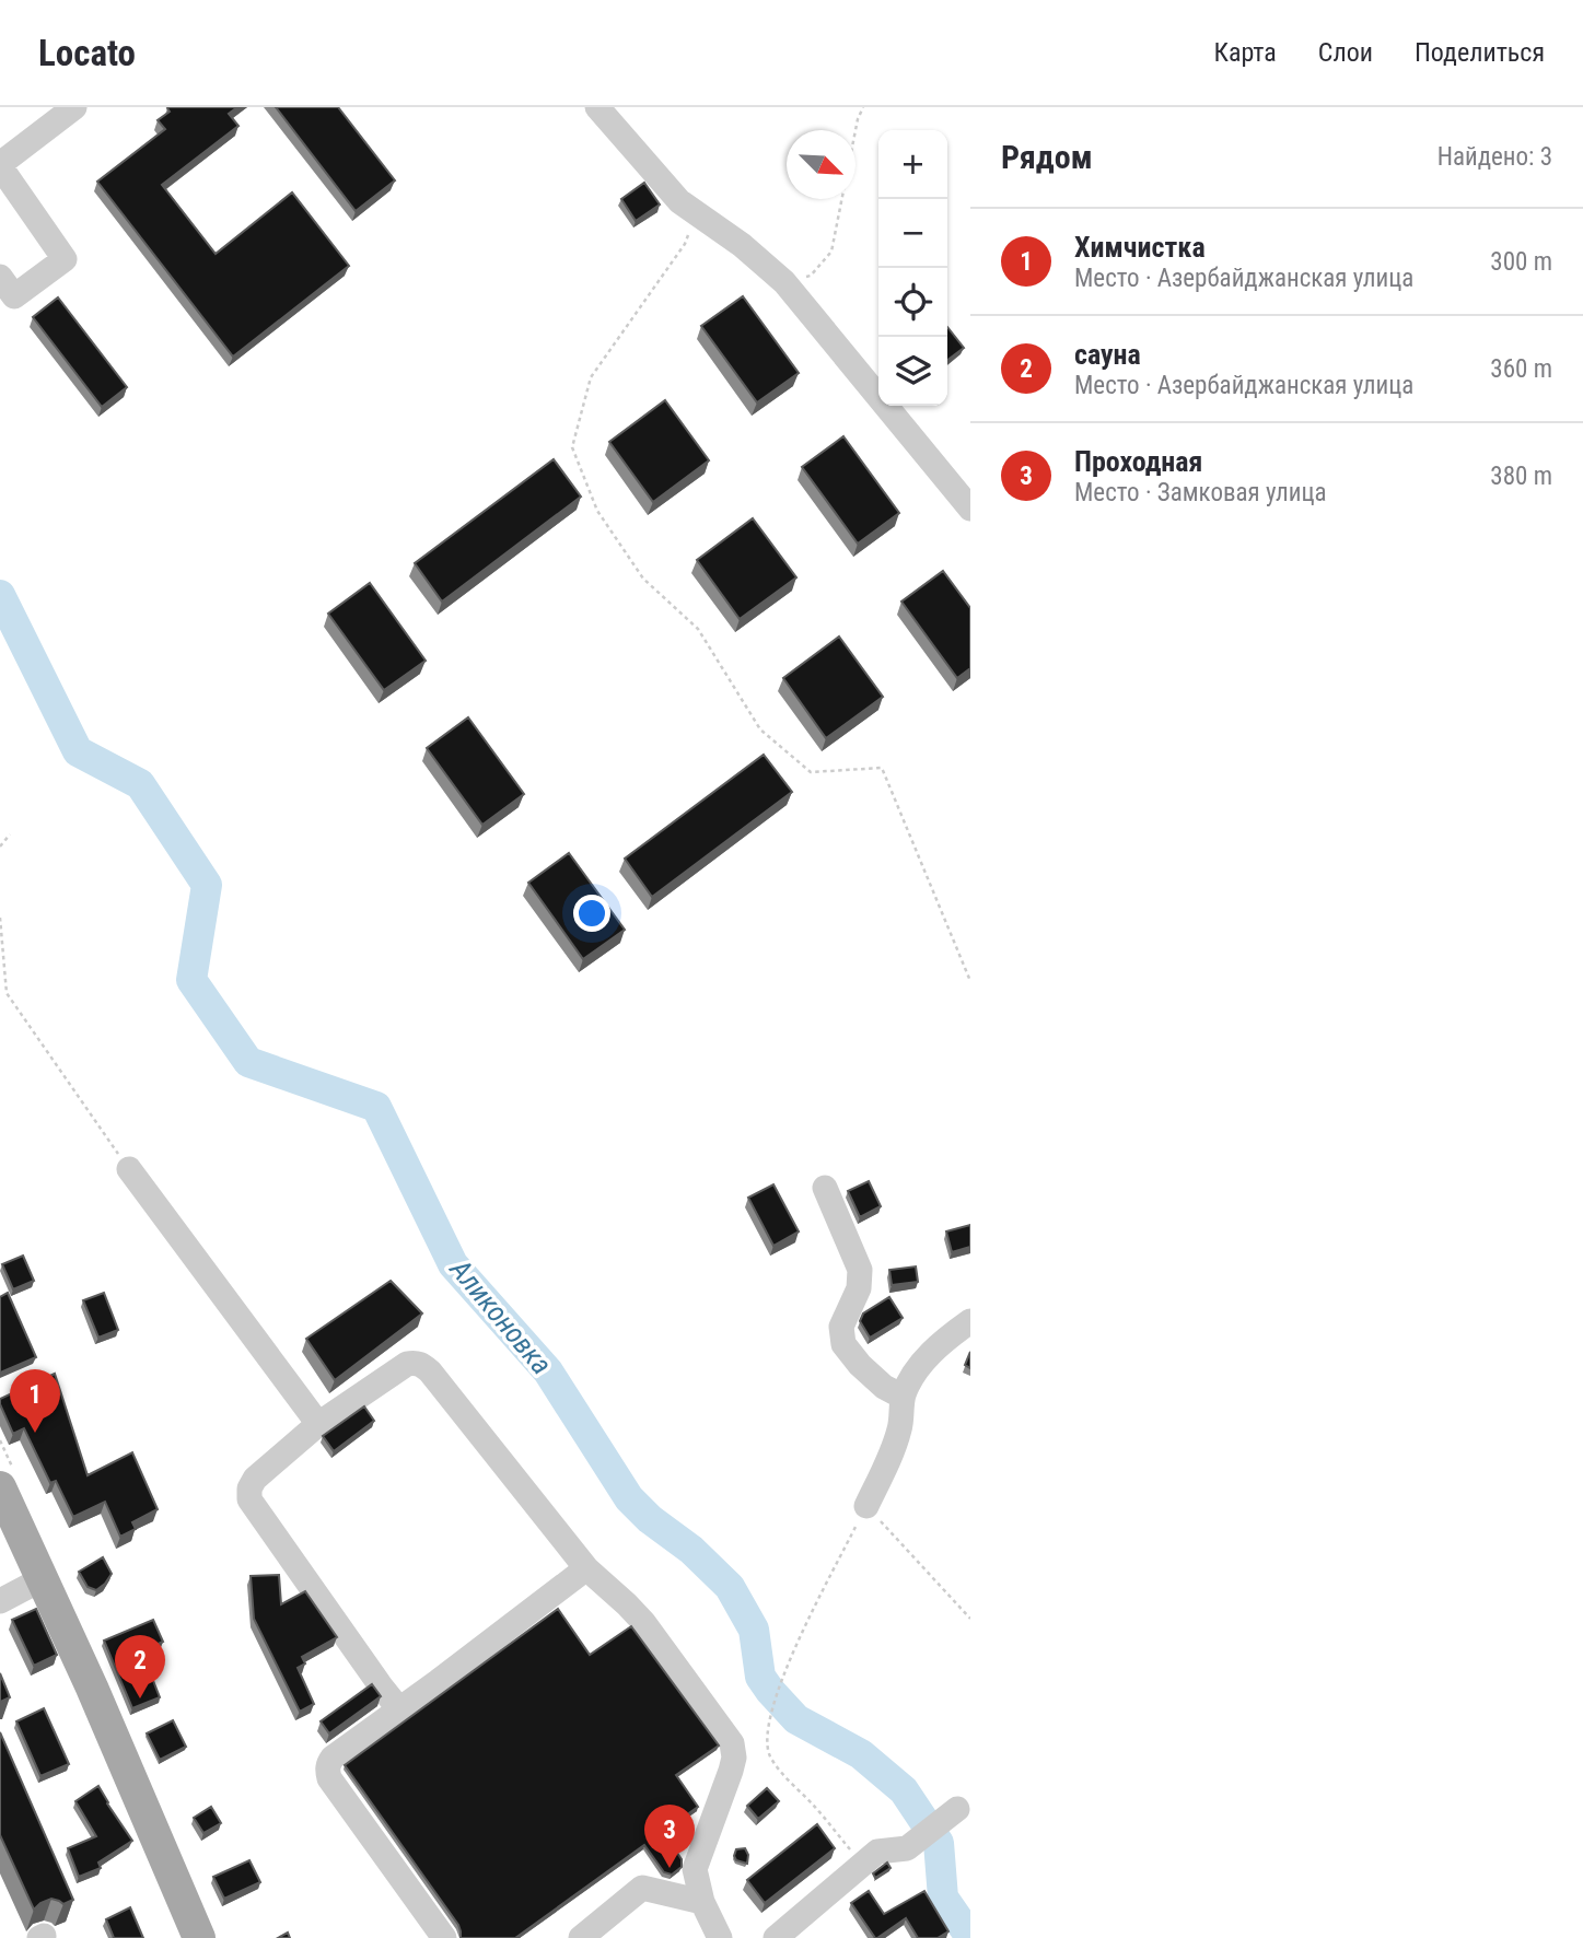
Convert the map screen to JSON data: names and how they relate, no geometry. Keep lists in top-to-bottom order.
{
  "water": ["Аликоновка"],
  "north": "bottom right",
  "page": {
    "header": "Locato",
    "nav": ["Карта", "Слои", "Поделиться"],
    "heading": ["Рядом", "Найдено: 3"],
    "map_buttons": ["+", "−"],
    "list": [
      {
        "mark": "1",
        "name": "Химчистка",
        "note": "Место · Азербайджанская улица",
        "value": "300 m"
      },
      {
        "mark": "2",
        "name": "сауна",
        "note": "Место · Азербайджанская улица",
        "value": "360 m"
      },
      {
        "mark": "3",
        "name": "Проходная",
        "note": "Место · Замковая улица",
        "value": "380 m"
      }
    ],
    "pins": ["1", "2", "3"]
  }
}
